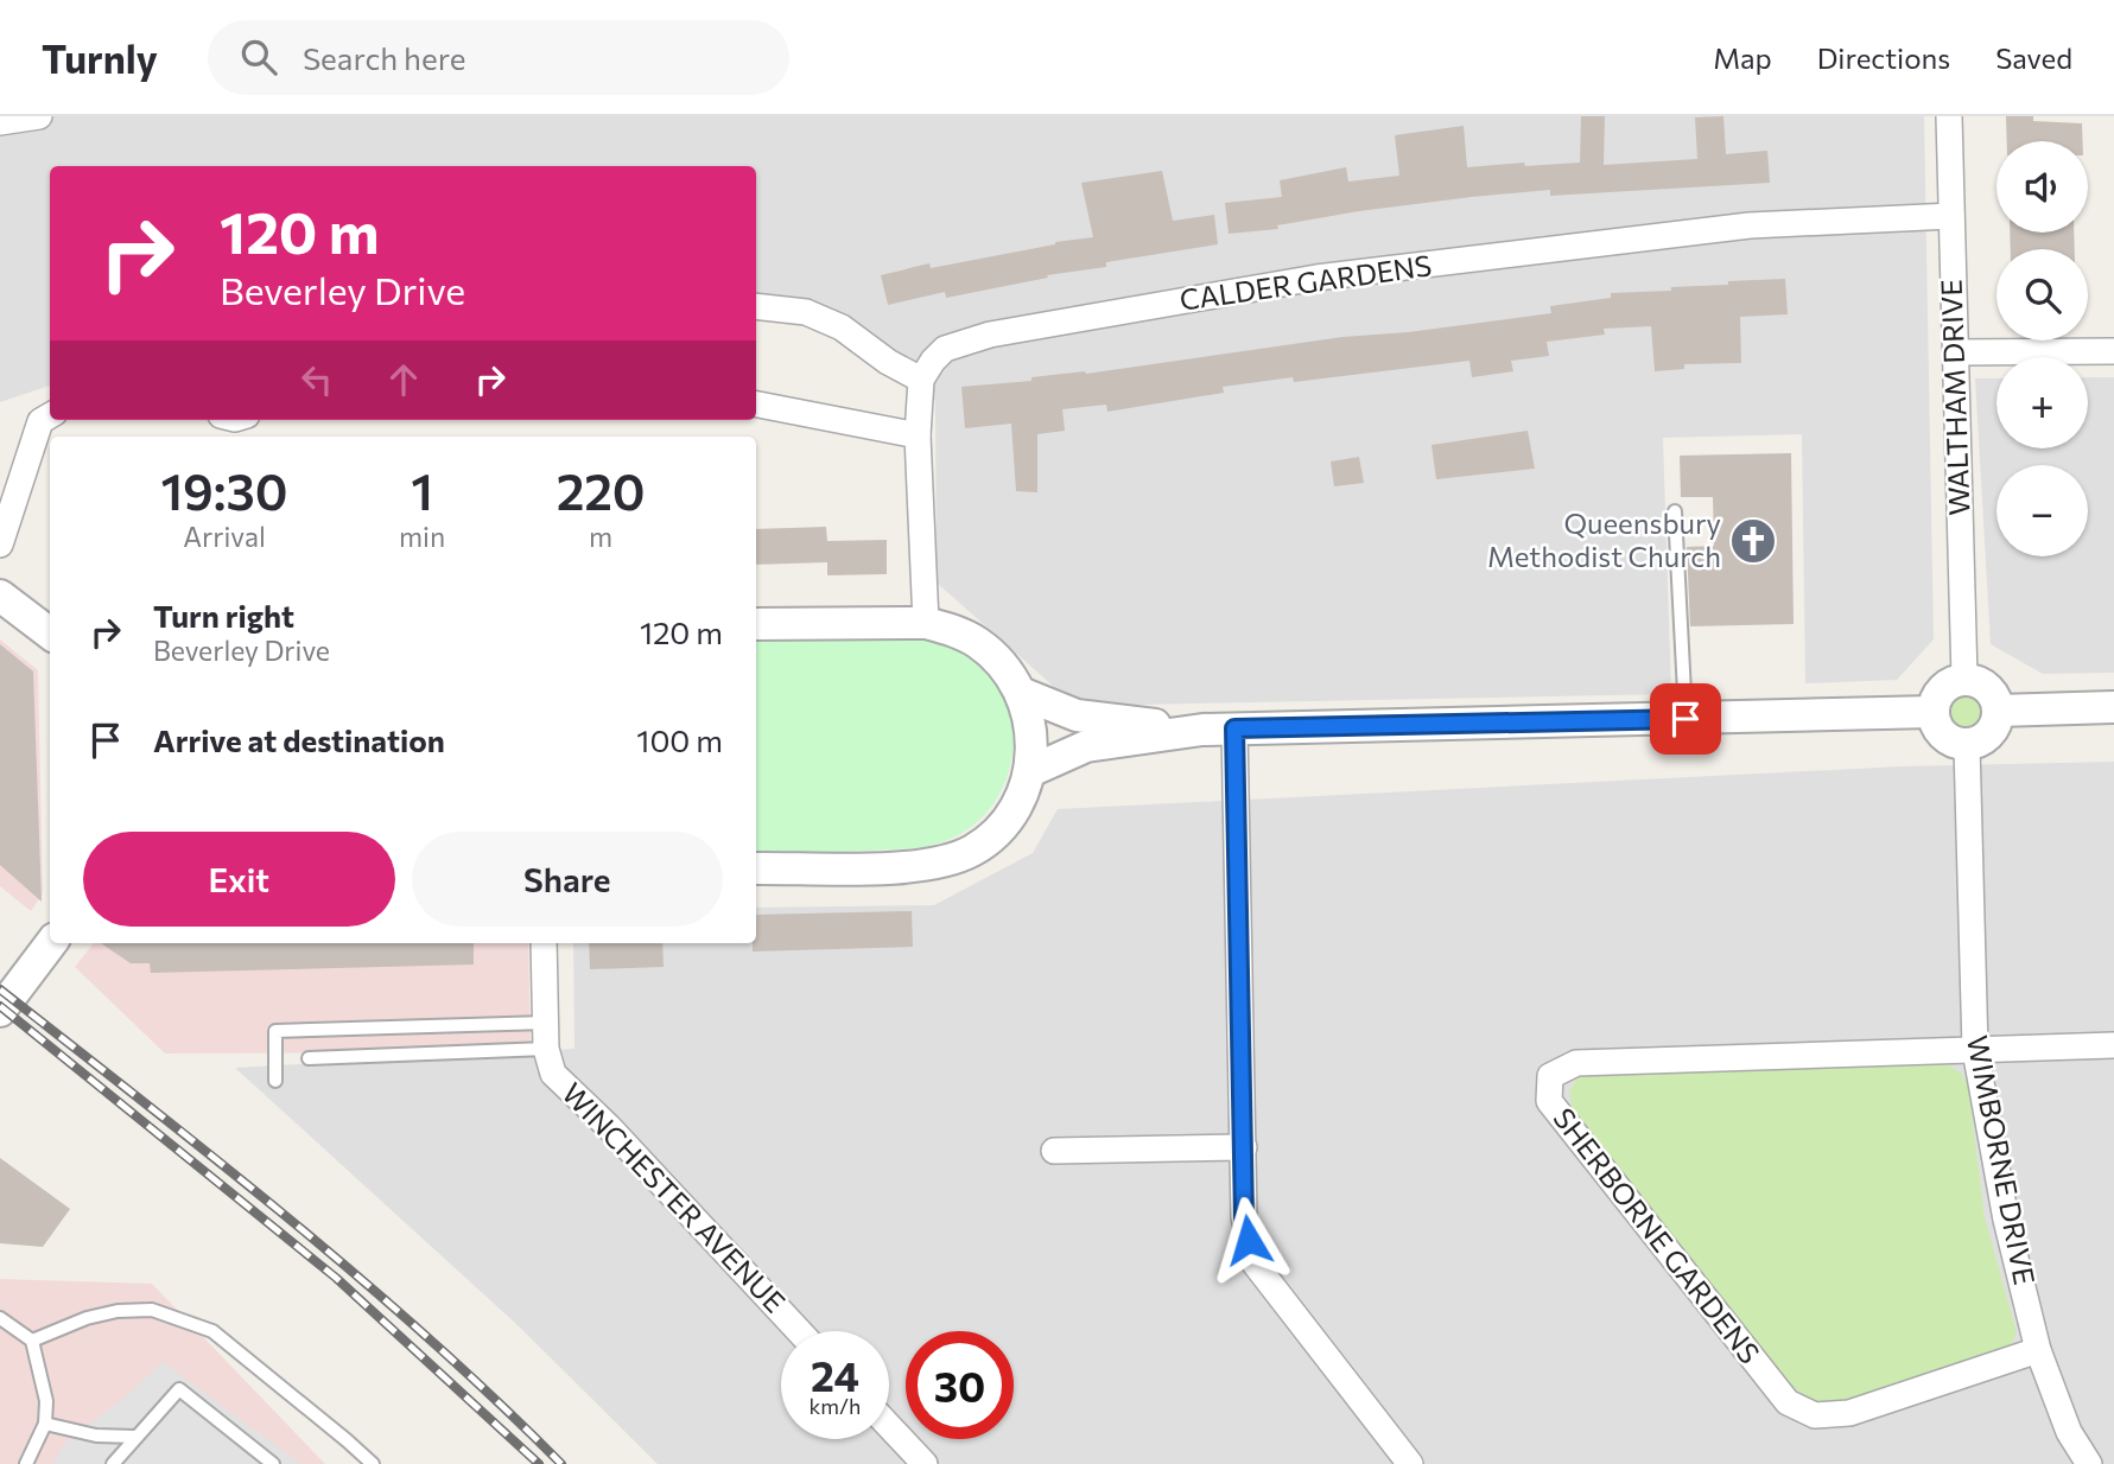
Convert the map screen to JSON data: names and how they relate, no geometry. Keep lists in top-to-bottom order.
{
  "streets": {
    "street": [
      "CALDER GARDENS",
      "WALTHAM DRIVE",
      "WIMBORNE DRIVE",
      "WINCHESTER AVENUE",
      "SHERBORNE GARDENS"
    ]
  },
  "crossings": [
    ["CALDER GARDENS", "WALTHAM DRIVE"],
    ["WALTHAM DRIVE", "WIMBORNE DRIVE"],
    ["WIMBORNE DRIVE", "SHERBORNE GARDENS"]
  ],
  "places": {
    "church": ["Queensbury Methodist Church"]
  },
  "page": {
    "header": "Turnly",
    "search": "Search here",
    "nav": ["Map", "Directions", "Saved"],
    "map_buttons": ["+", "−"],
    "turn": ["120 m", "Beverley Drive"],
    "eta": [
      "19:30",
      "Arrival",
      "1",
      "min",
      "220",
      "m"
    ],
    "list": [
      {
        "name": "Turn right",
        "note": "Beverley Drive",
        "value": "120 m"
      },
      {
        "name": "Arrive at destination",
        "value": "100 m"
      }
    ],
    "buttons": ["Exit", "Share"],
    "speed": "24 km/h",
    "limit": "30"
  }
}
